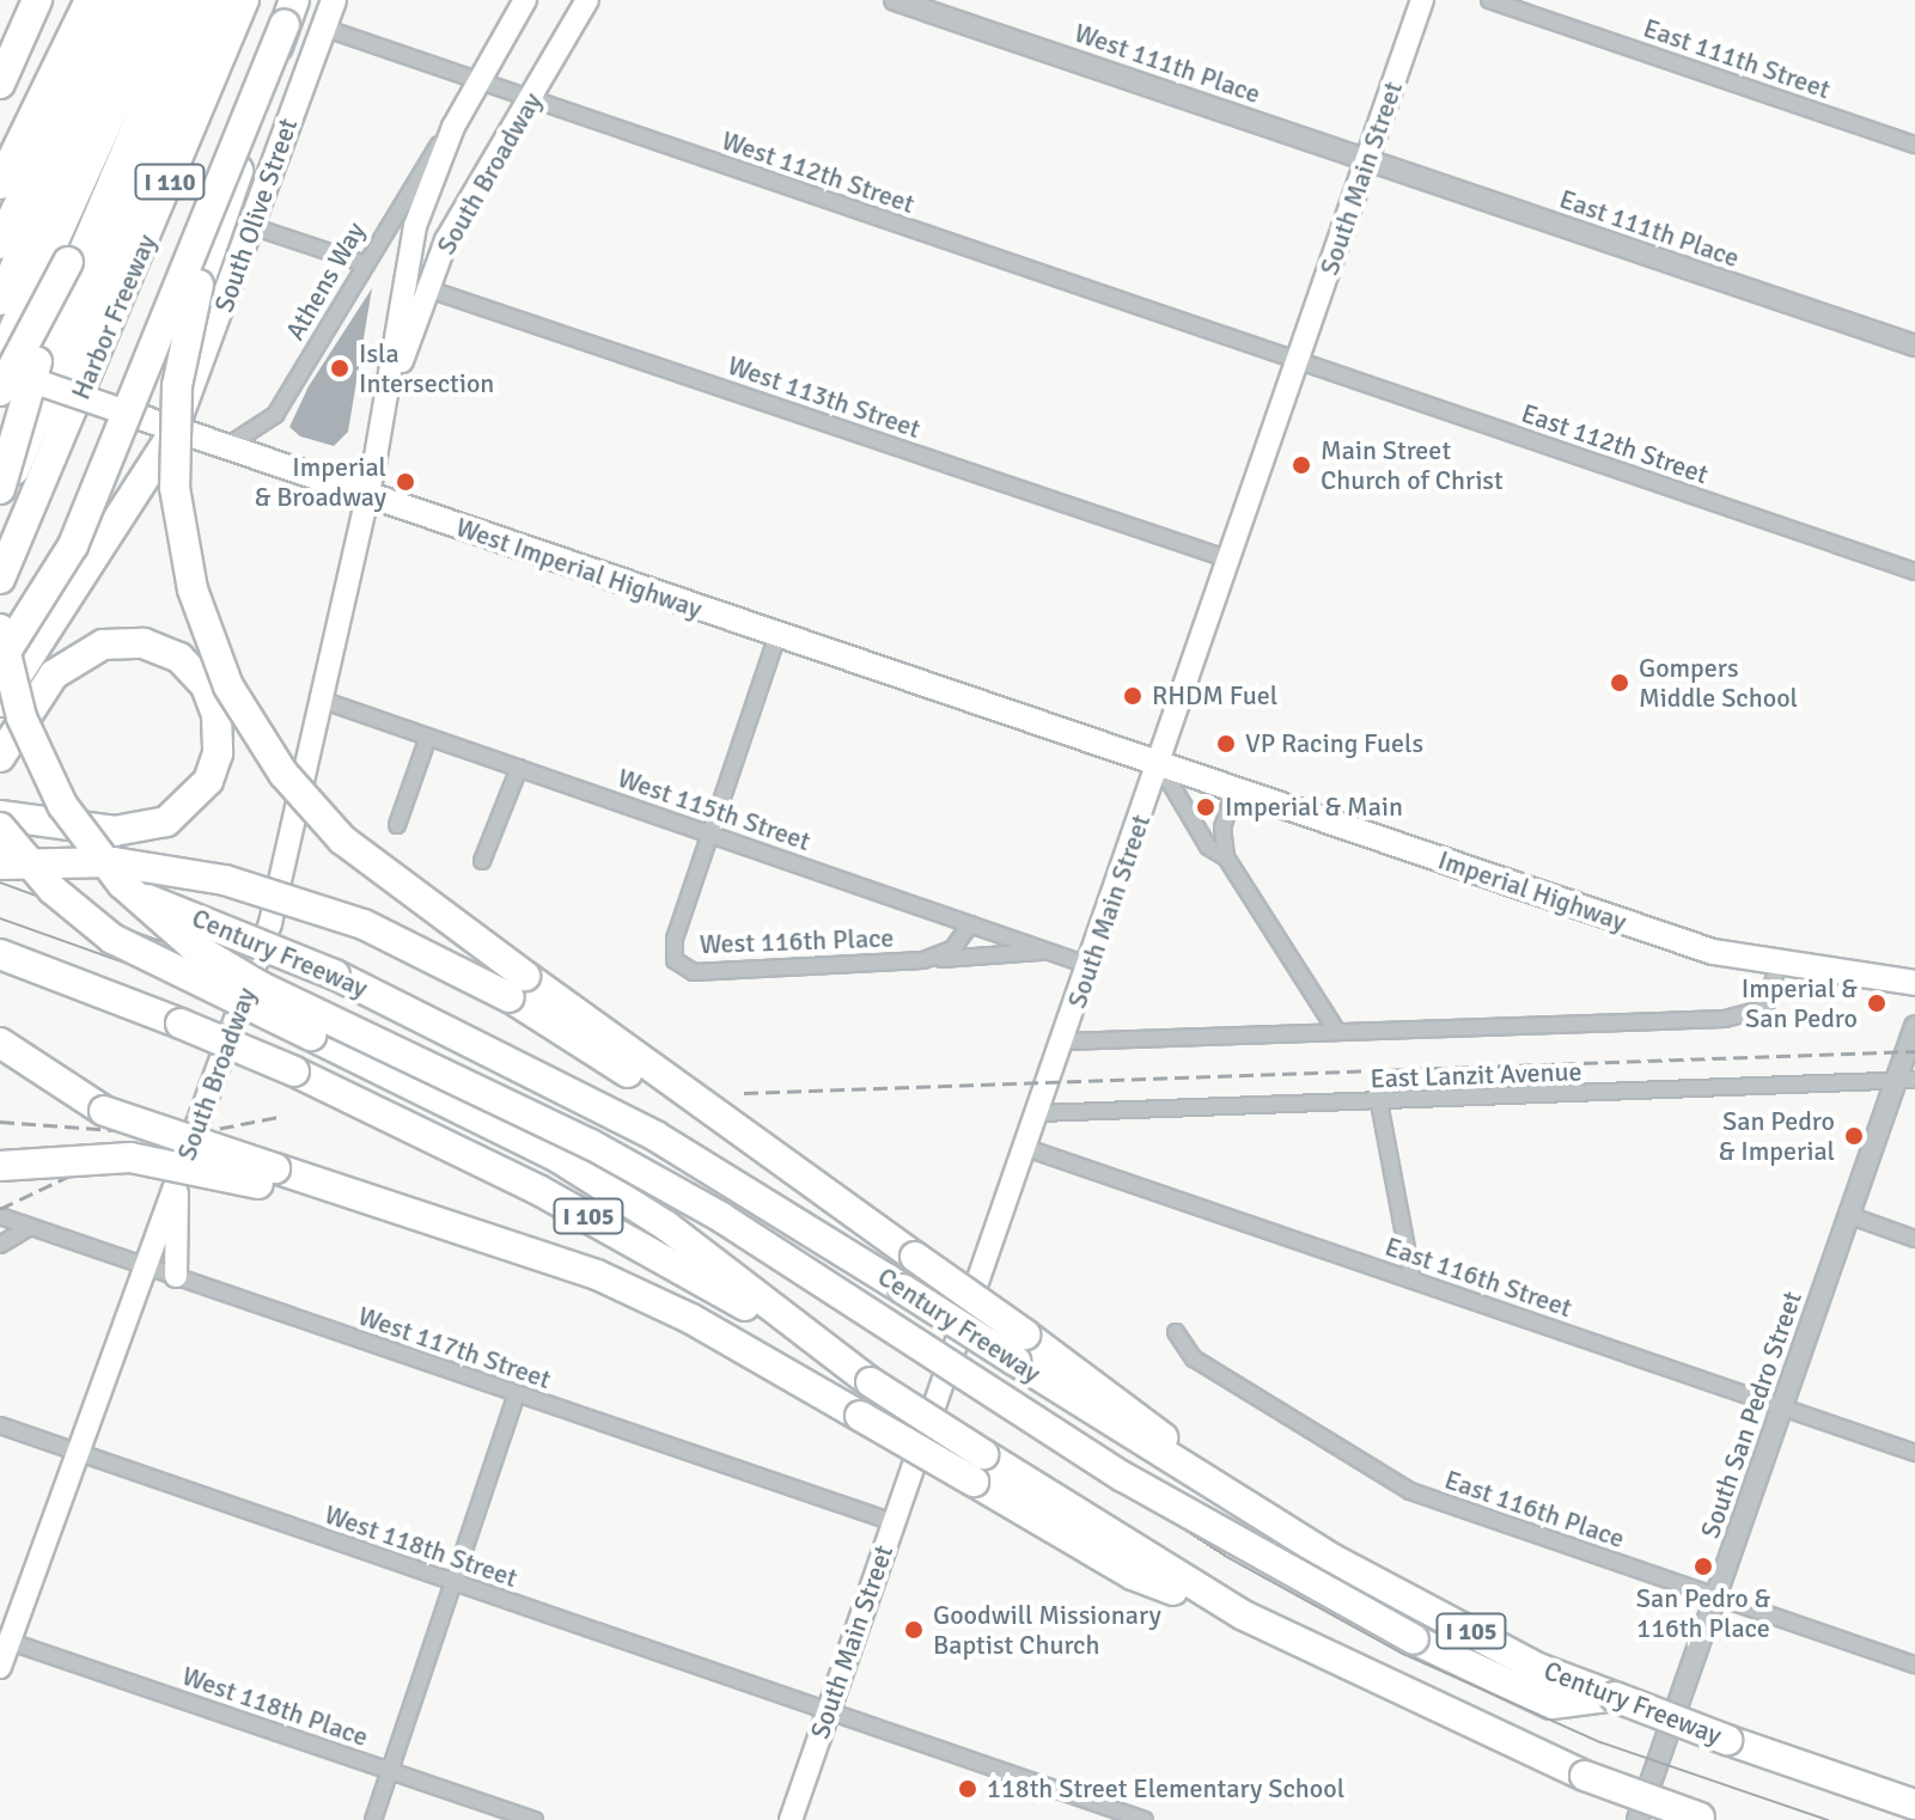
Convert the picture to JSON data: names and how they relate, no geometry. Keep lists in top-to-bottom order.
{
  "streets": {
    "highway": [
      "I 110",
      "Harbor Freeway",
      "Century Freeway",
      "I 105"
    ],
    "main road": [
      "South Broadway",
      "South Main Street",
      "South Olive Street",
      "West Imperial Highway",
      "Imperial Highway"
    ],
    "street": [
      "East 111th Street",
      "West 111th Place",
      "West 112th Street",
      "East 111th Place",
      "Athens Way",
      "West 113th Street",
      "East 112th Street",
      "West 115th Street",
      "West 116th Place",
      "East Lanzit Avenue",
      "East 116th Street",
      "West 117th Street",
      "South San Pedro Street",
      "East 116th Place",
      "West 118th Street",
      "West 118th Place"
    ]
  },
  "crossings": [
    ["West 111th Place", "South Main Street"],
    ["West 111th Place", "East 111th Place"],
    ["West 112th Street", "South Broadway"],
    ["West 112th Street", "South Main Street"],
    ["West 112th Street", "South Olive Street"],
    ["West 112th Street", "East 112th Street"],
    ["South Broadway", "Athens Way"],
    ["South Broadway", "West 113th Street"],
    ["South Broadway", "West Imperial Highway"],
    ["South Broadway", "West 115th Street"],
    ["South Broadway", "West 117th Street"],
    ["South Broadway", "West 118th Street"],
    ["South Broadway", "West 118th Place"],
    ["South Main Street", "East 111th Place"],
    ["South Main Street", "West 113th Street"],
    ["South Main Street", "East 112th Street"],
    ["South Main Street", "West Imperial Highway"],
    ["South Main Street", "West 115th Street"],
    ["South Main Street", "Imperial Highway"],
    ["South Main Street", "East Lanzit Avenue"],
    ["South Main Street", "East 116th Street"],
    ["South Main Street", "West 117th Street"],
    ["South Main Street", "West 118th Street"],
    ["South Olive Street", "West Imperial Highway"],
    ["Athens Way", "West Imperial Highway"],
    ["West Imperial Highway", "Imperial Highway"],
    ["West 115th Street", "West 116th Place"],
    ["Imperial Highway", "East Lanzit Avenue"],
    ["East Lanzit Avenue", "South San Pedro Street"],
    ["East 116th Street", "South San Pedro Street"],
    ["South San Pedro Street", "East 116th Place"]
  ],
  "places": [
    "Isla Intersection",
    "Main Street Church of Christ",
    "Imperial & Broadway",
    "Gompers Middle School",
    "RHDM Fuel",
    "VP Racing Fuels",
    "Imperial & Main",
    "Imperial & San Pedro",
    "San Pedro & Imperial",
    "San Pedro & 116th Place",
    "Goodwill Missionary Baptist Church",
    "118th Street Elementary School"
  ]
}
